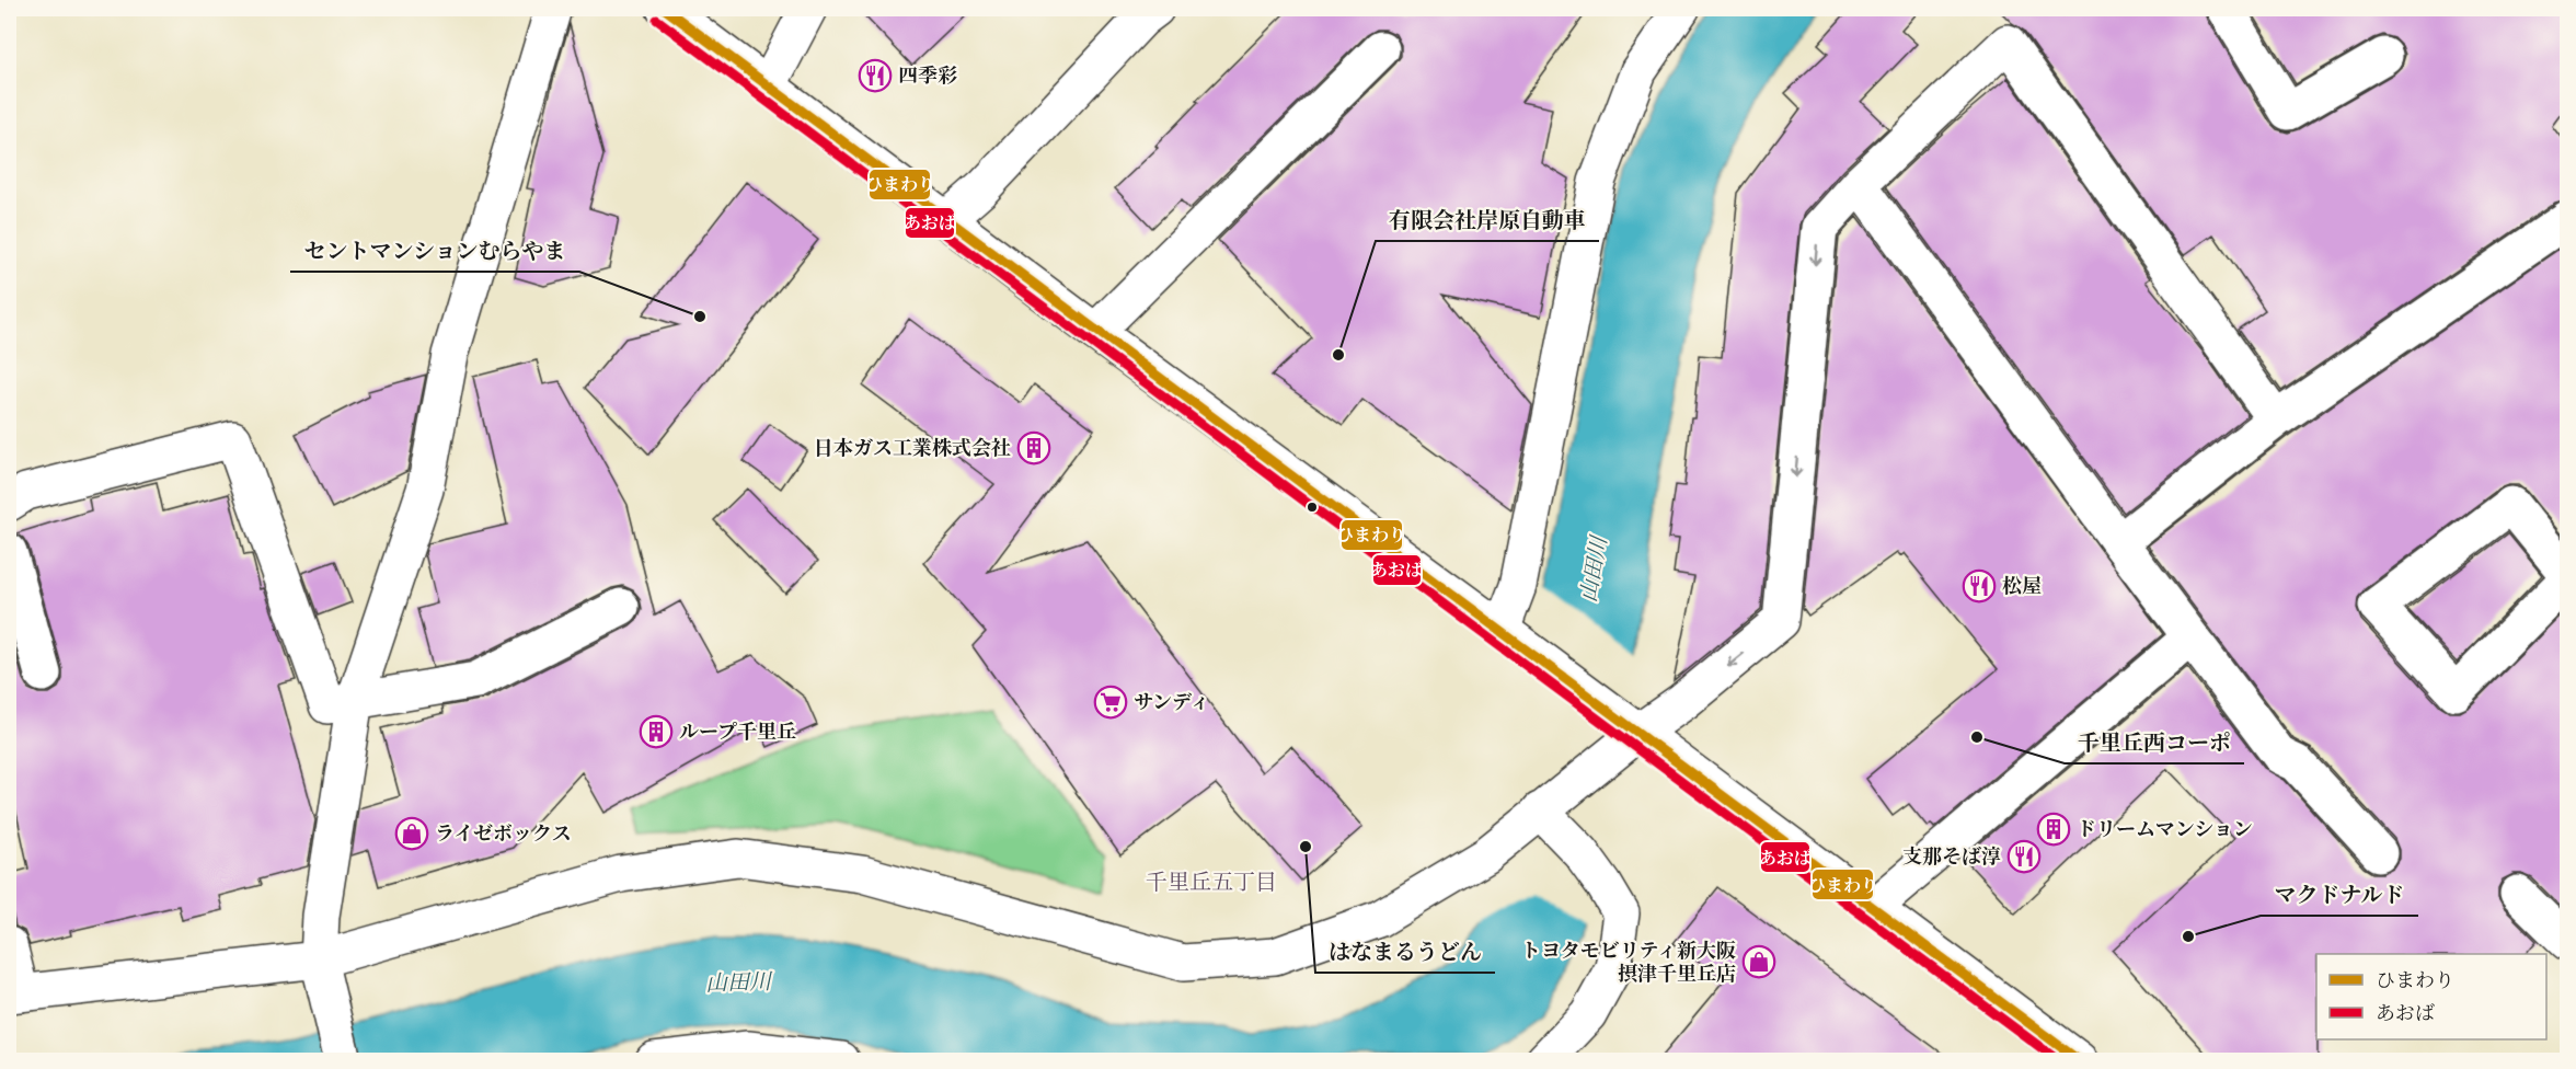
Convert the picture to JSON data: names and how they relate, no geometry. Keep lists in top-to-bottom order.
{
  "districts": ["千里丘五丁目"],
  "water": ["山田川"],
  "places": {
    "restaurant": ["四季彩", "松屋", "支那そば淳"],
    "other": [
      "セントマンションむらやま",
      "有限会社岸原自動車",
      "千里丘西コーポ",
      "はなまるうどん",
      "マクドナルド"
    ],
    "building": ["日本ガス工業株式会社", "ループ千里丘", "ドリームマンション"],
    "supermarket": ["サンディ"],
    "shop": ["ライゼボックス", "トヨタモビリティ新大阪 摂津千里丘店"]
  },
  "lines": ["transit line ひまわり", "transit line あおば"],
  "legend": ["ひまわり", "あおば"]
}
